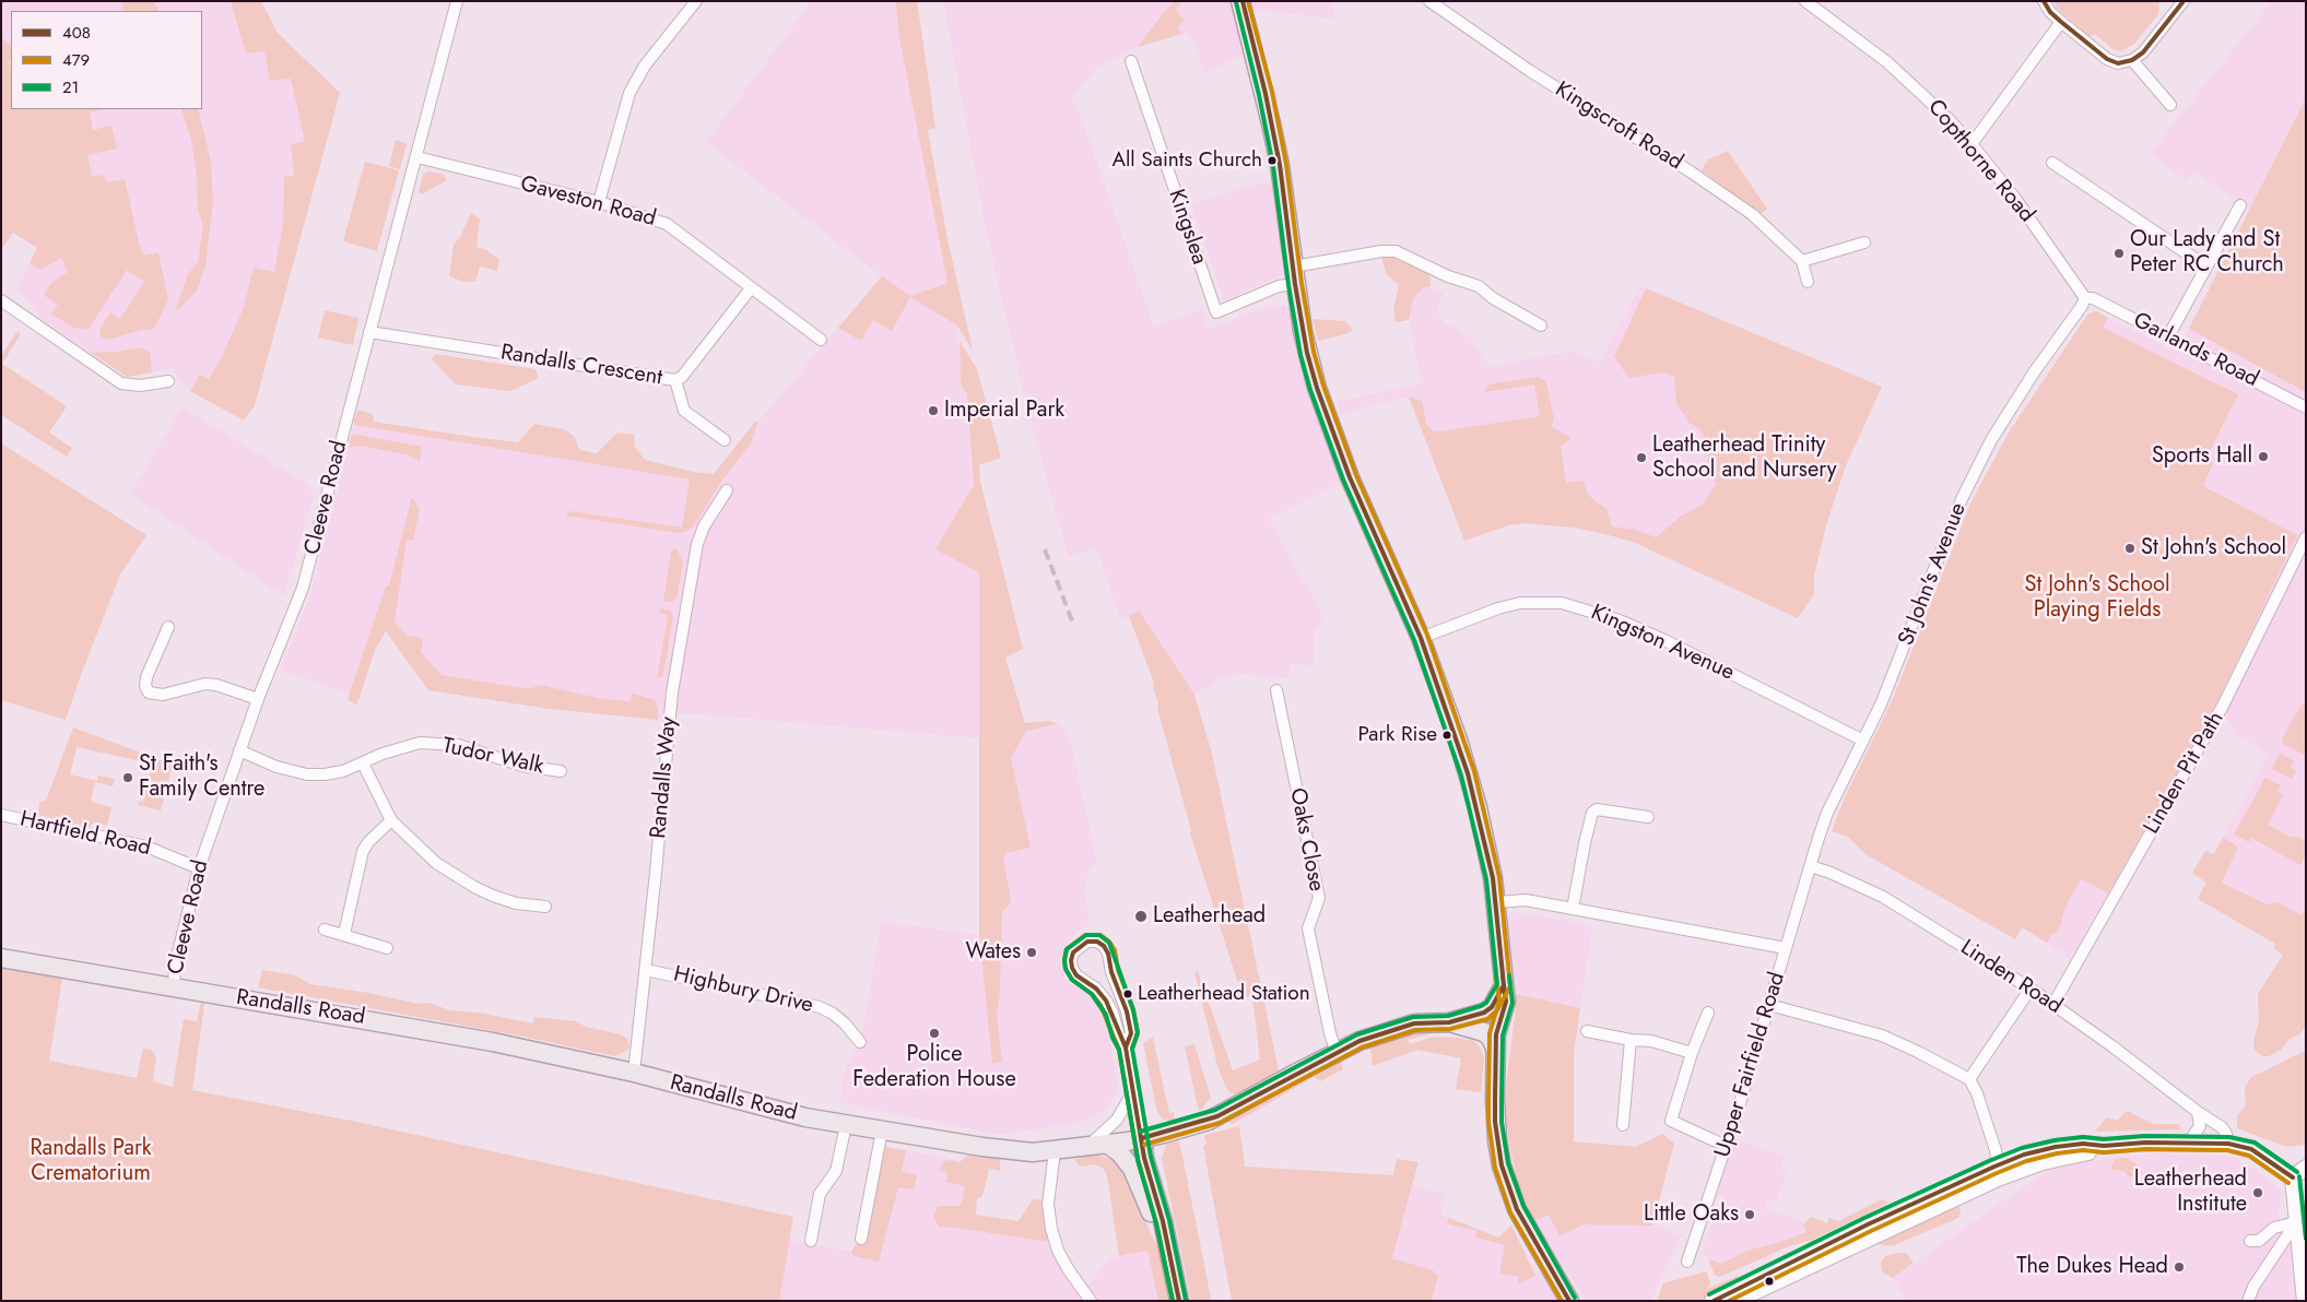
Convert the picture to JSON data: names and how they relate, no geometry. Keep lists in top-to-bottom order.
{
  "streets": {
    "main road": ["Randalls Road"],
    "street": [
      "Kingscroft Road",
      "Copthorne Road",
      "Gaveston Road",
      "Kingslea",
      "Garlands Road",
      "Randalls Crescent",
      "Cleeve Road",
      "St John's Avenue",
      "Kingston Avenue",
      "Tudor Walk",
      "Linden Pit Path",
      "Randalls Way",
      "Hartfield Road",
      "Oaks Close",
      "Linden Road",
      "Highbury Drive",
      "Upper Fairfield Road"
    ]
  },
  "crossings": [
    ["Copthorne Road", "Garlands Road"],
    ["Copthorne Road", "St John's Avenue"],
    ["Gaveston Road", "Randalls Crescent"],
    ["Gaveston Road", "Cleeve Road"],
    ["Garlands Road", "St John's Avenue"],
    ["Randalls Crescent", "Cleeve Road"],
    ["Cleeve Road", "Tudor Walk"],
    ["Cleeve Road", "Hartfield Road"],
    ["Cleeve Road", "Randalls Road"],
    ["St John's Avenue", "Kingston Avenue"],
    ["St John's Avenue", "Linden Road"],
    ["St John's Avenue", "Upper Fairfield Road"],
    ["Linden Pit Path", "Linden Road"],
    ["Randalls Way", "Highbury Drive"],
    ["Randalls Way", "Randalls Road"],
    ["Oaks Close", "Randalls Road"],
    ["Linden Road", "Upper Fairfield Road"]
  ],
  "parks": ["St John's School Playing Fields", "Randalls Park Crematorium"],
  "places": [
    "All Saints Church",
    "Our Lady and St Peter RC Church",
    "Imperial Park",
    "Sports Hall",
    "Leatherhead Trinity School and Nursery",
    "St John's School",
    "Park Rise",
    "St Faith's Family Centre",
    "Leatherhead",
    "Wates",
    "Leatherhead Station",
    "Police Federation House",
    "Leatherhead Institute",
    "Little Oaks",
    "The Dukes Head"
  ],
  "lines": ["transit line 408", "transit line 479", "transit line 21"],
  "legend": ["408", "479", "21"]
}
